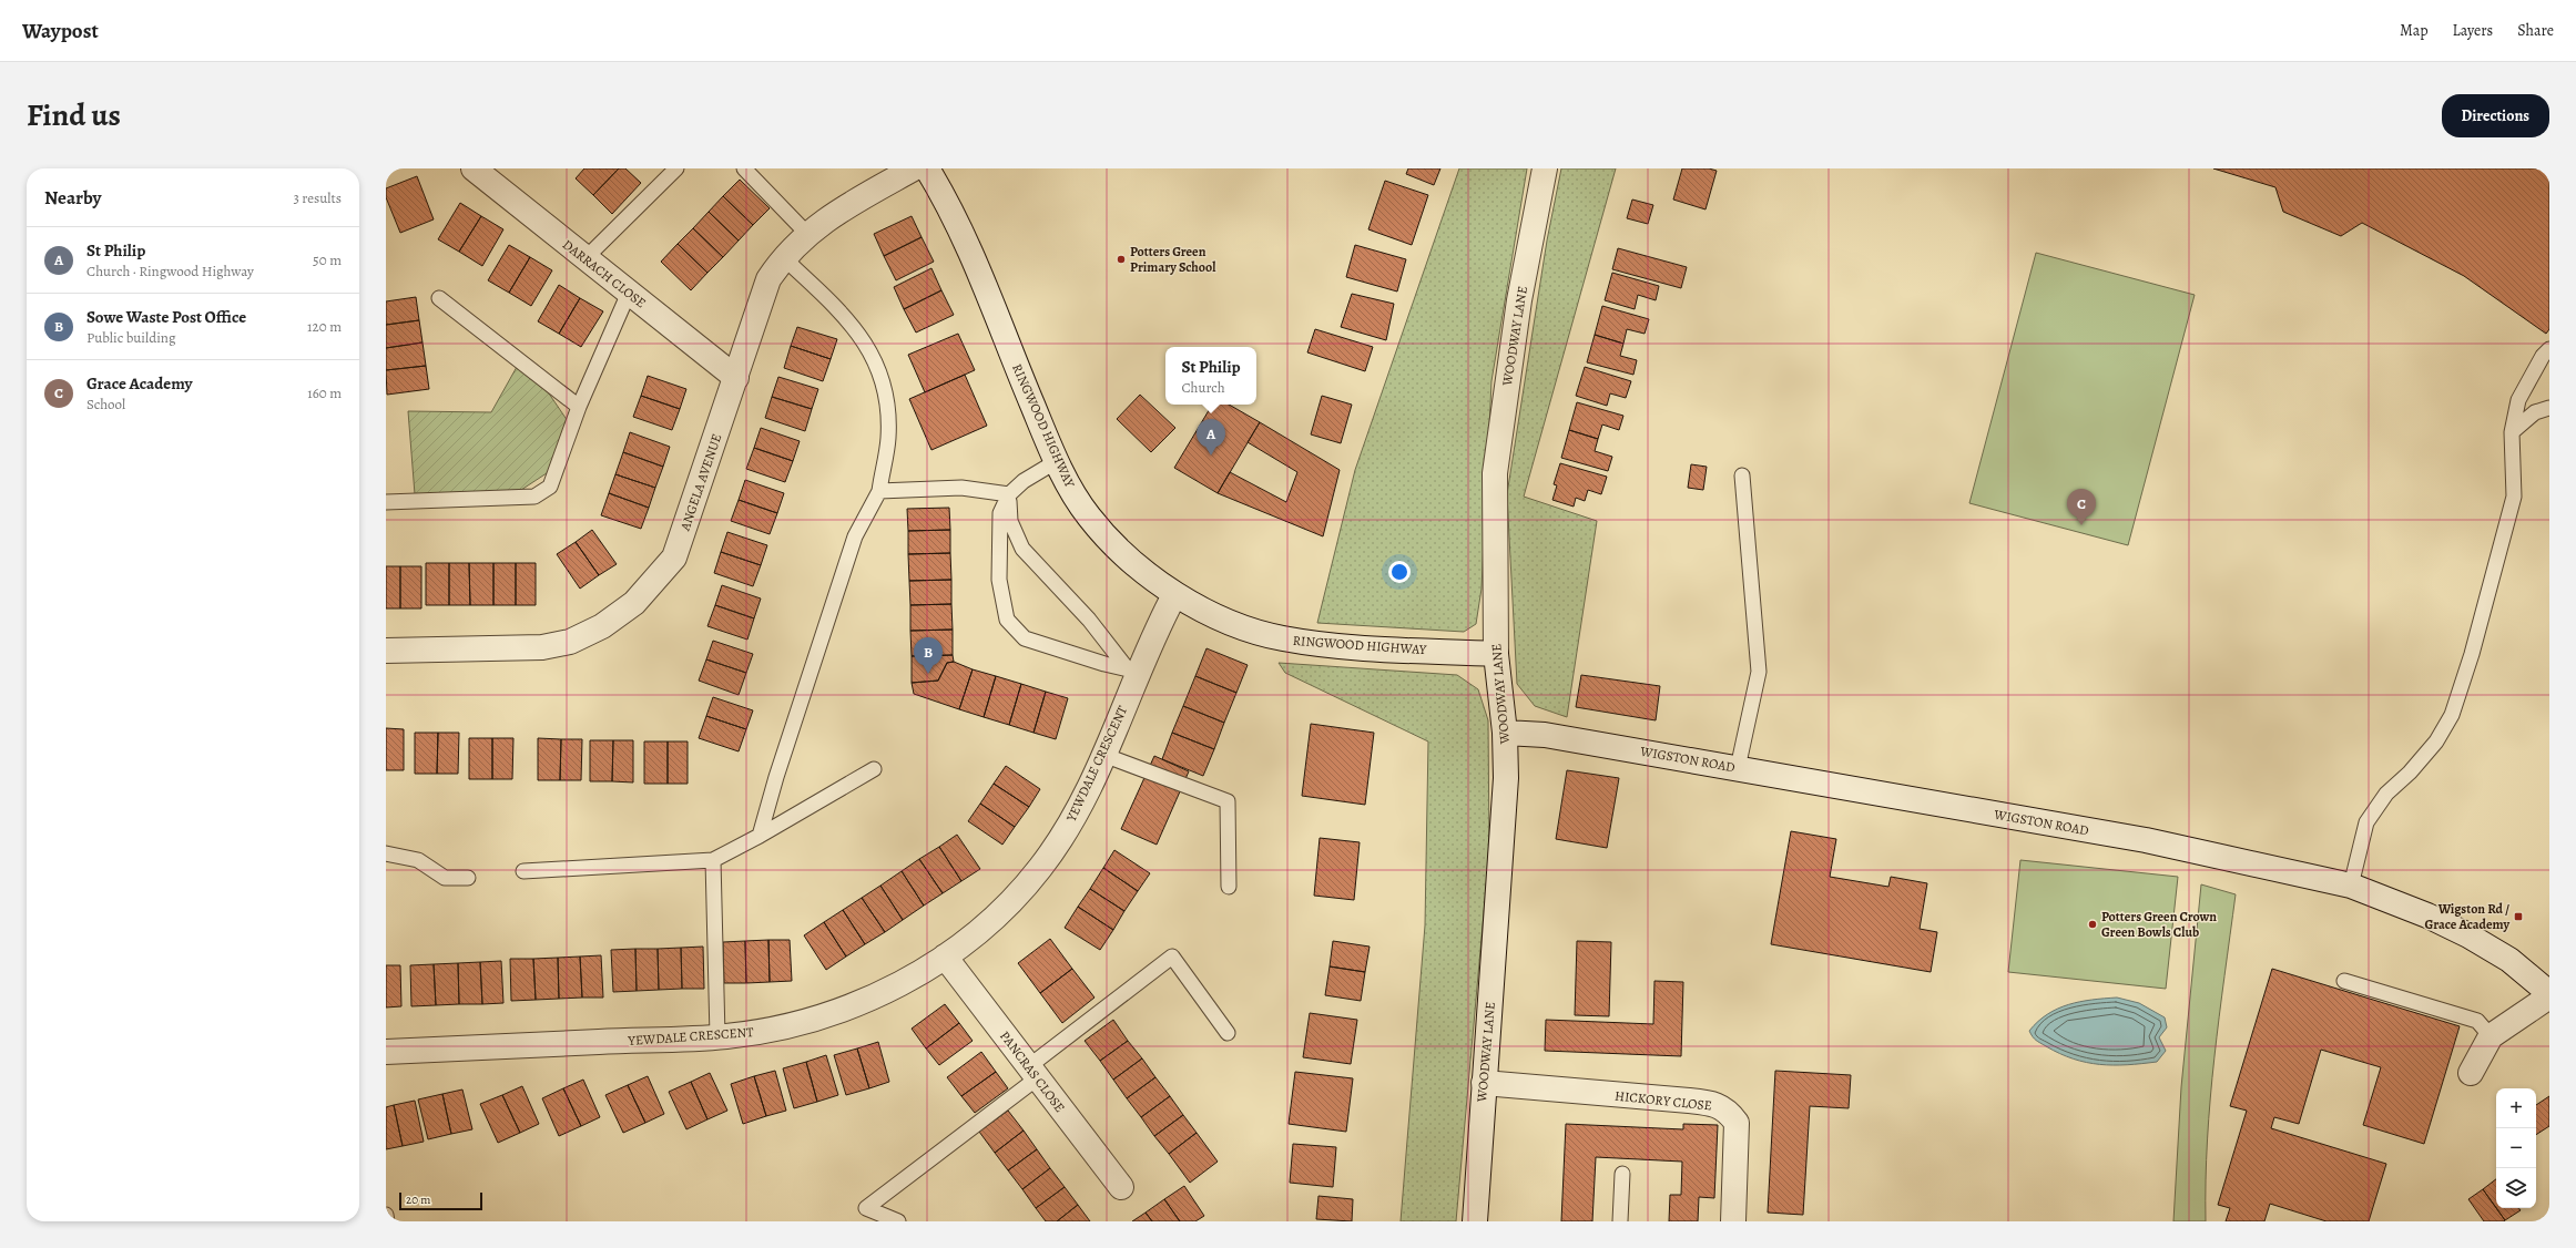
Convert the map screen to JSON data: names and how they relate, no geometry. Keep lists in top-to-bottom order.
{
  "streets": {
    "street": [
      "DARRACH CLOSE",
      "WOODWAY LANE",
      "RINGWOOD HIGHWAY",
      "ANGELA AVENUE",
      "WIGSTON ROAD",
      "YEWDALE CRESCENT",
      "PANCRAS CLOSE",
      "HICKORY CLOSE"
    ]
  },
  "crossings": [
    ["DARRACH CLOSE", "ANGELA AVENUE"],
    ["WOODWAY LANE", "RINGWOOD HIGHWAY"],
    ["WOODWAY LANE", "WIGSTON ROAD"],
    ["WOODWAY LANE", "HICKORY CLOSE"],
    ["RINGWOOD HIGHWAY", "YEWDALE CRESCENT"],
    ["YEWDALE CRESCENT", "PANCRAS CLOSE"]
  ],
  "places": {
    "other": ["Potters Green Primary School", "Potters Green Crown Green Bowls Club"],
    "transit": ["Wigston Rd / Grace Academy"]
  },
  "scale_bar": "20 m",
  "page": {
    "header": "Waypost",
    "nav": ["Map", "Layers", "Share"],
    "title": "Find us",
    "buttons": "Directions",
    "heading": ["Nearby", "3 results"],
    "list": [
      {
        "mark": "A",
        "name": "St Philip",
        "note": "Church · Ringwood Highway",
        "value": "50 m"
      },
      {
        "mark": "B",
        "name": "Sowe Waste Post Office",
        "note": "Public building",
        "value": "120 m"
      },
      {
        "mark": "C",
        "name": "Grace Academy",
        "note": "School",
        "value": "160 m"
      }
    ],
    "popup": ["St Philip", "Church"],
    "pins": ["A", "C", "B"],
    "map_buttons": ["+", "−"],
    "scale": "20 m"
  }
}
